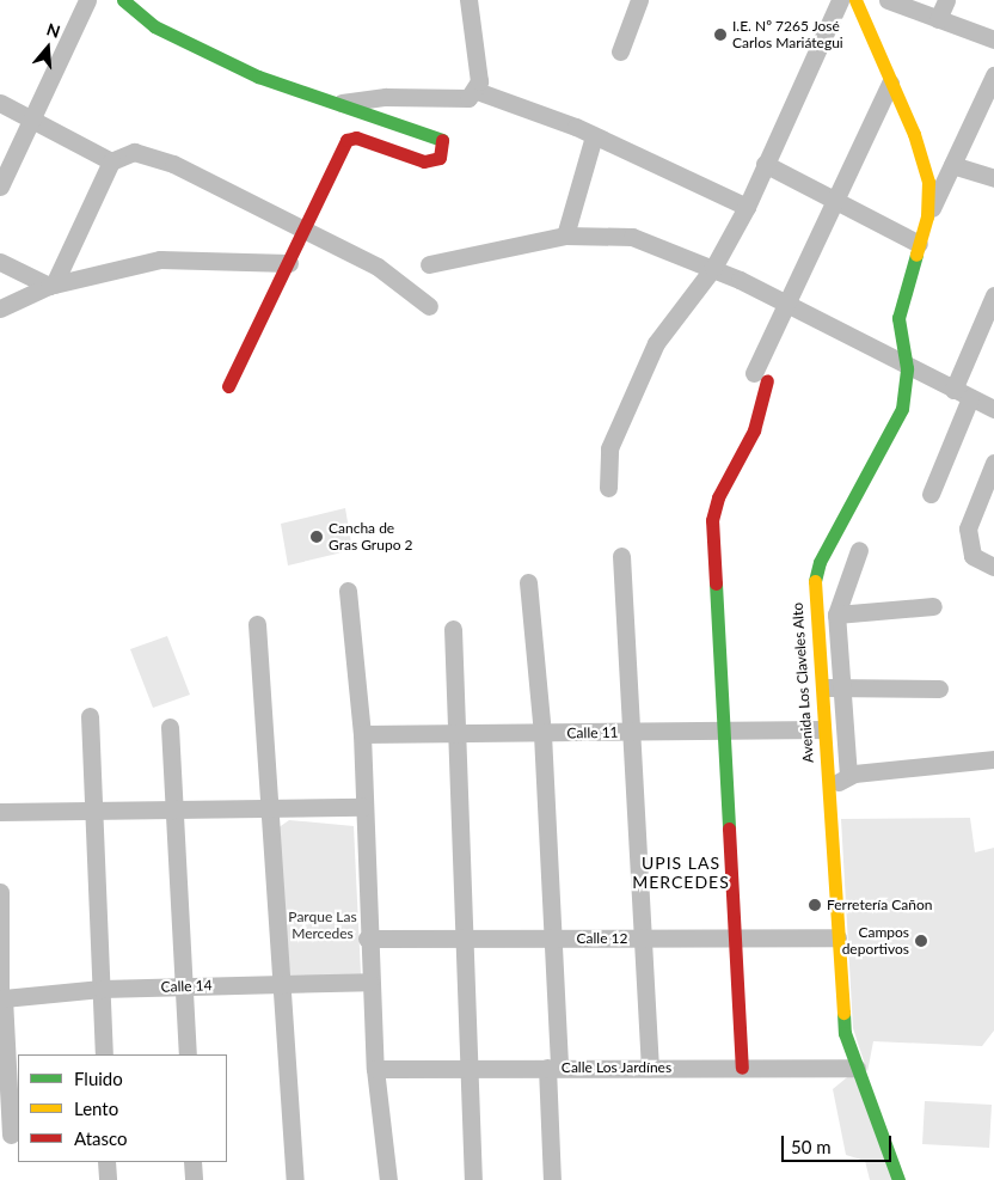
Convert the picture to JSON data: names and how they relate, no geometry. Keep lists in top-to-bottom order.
{
  "streets": {
    "street": [
      "Avenida Los Claveles Alto",
      "Calle 11",
      "Calle 12",
      "Calle 14",
      "Calle Los Jardínes"
    ]
  },
  "crossings": [
    ["Avenida Los Claveles Alto", "Calle 11"],
    ["Avenida Los Claveles Alto", "Calle 12"],
    ["Avenida Los Claveles Alto", "Calle Los Jardínes"]
  ],
  "districts": ["UPIS LAS MERCEDES"],
  "parks": ["Parque Las Mercedes"],
  "places": [
    "I.E. Nº 7265 José Carlos Mariátegui",
    "Cancha de Gras Grupo 2",
    "Ferretería Cañon",
    "Campos deportivos"
  ],
  "legend": ["Fluido", "Lento", "Atasco"],
  "scale_bar": "50 m",
  "north": "top"
}
